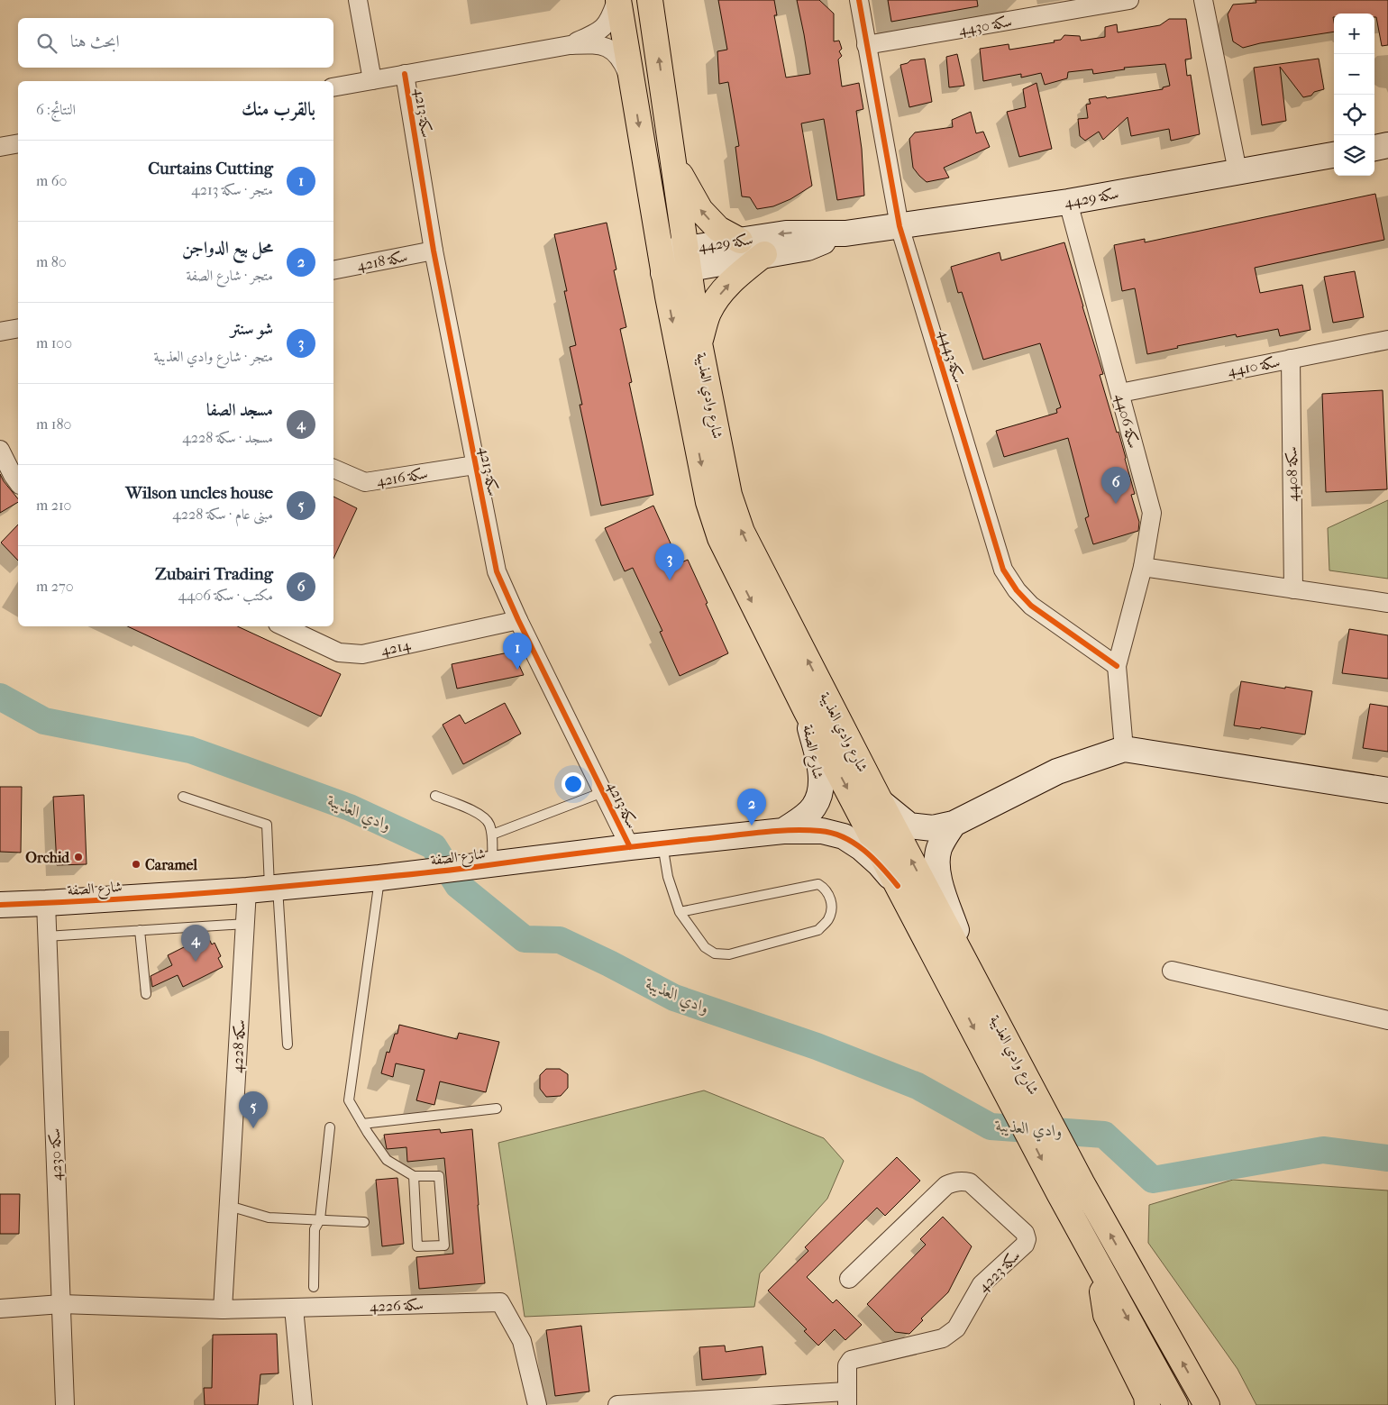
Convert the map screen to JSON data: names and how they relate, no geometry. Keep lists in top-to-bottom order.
{
  "streets": {
    "main road": ["شارع وادي العذيبة"],
    "street": [
      "سكة 4430",
      "سكة 4213",
      "سكة 4429",
      "سكة 4218",
      "سكة 4443",
      "سكة 4410",
      "سكة 4406",
      "سكة 4408",
      "سكة 4216",
      "4214",
      "شارع الصفة",
      "سكة 4228",
      "سكة 4230",
      "سكة 4223",
      "سكة 4226"
    ]
  },
  "crossings": [
    ["سكة 4430", "سكة 4443"],
    ["سكة 4213", "سكة 4218"],
    ["سكة 4213", "سكة 4216"],
    ["سكة 4213", "4214"],
    ["سكة 4213", "شارع الصفة"],
    ["سكة 4429", "سكة 4443"],
    ["سكة 4429", "شارع وادي العذيبة"],
    ["سكة 4429", "سكة 4406"],
    ["سكة 4443", "سكة 4406"],
    ["سكة 4410", "سكة 4406"],
    ["سكة 4410", "سكة 4408"],
    ["شارع وادي العذيبة", "شارع الصفة"],
    ["شارع الصفة", "سكة 4228"],
    ["شارع الصفة", "سكة 4230"],
    ["سكة 4228", "سكة 4226"],
    ["سكة 4230", "سكة 4226"]
  ],
  "water": ["وادي العذيبة"],
  "places": ["Orchid", "Caramel"],
  "page": {
    "map_buttons": ["+", "−"],
    "search": "ابحث هنا",
    "heading": ["بالقرب منك", "النتائج: 6"],
    "list": [
      {
        "mark": "1",
        "name": "Curtains Cutting",
        "note": "متجر · سكة 4213",
        "value": "60 m"
      },
      {
        "mark": "2",
        "name": "محل بيع الدواجن",
        "note": "متجر · شارع الصفة",
        "value": "80 m"
      },
      {
        "mark": "3",
        "name": "شو سنتر",
        "note": "متجر · شارع وادي العذيبة",
        "value": "100 m"
      },
      {
        "mark": "4",
        "name": "مسجد الصفا",
        "note": "مسجد · سكة 4228",
        "value": "180 m"
      },
      {
        "mark": "5",
        "name": "Wilson uncles house",
        "note": "مبنى عام · سكة 4228",
        "value": "210 m"
      },
      {
        "mark": "6",
        "name": "Zubairi Trading",
        "note": "مكتب · سكة 4406",
        "value": "270 m"
      }
    ],
    "pins": [
      "6",
      "3",
      "1",
      "2",
      "4",
      "5"
    ]
  }
}
